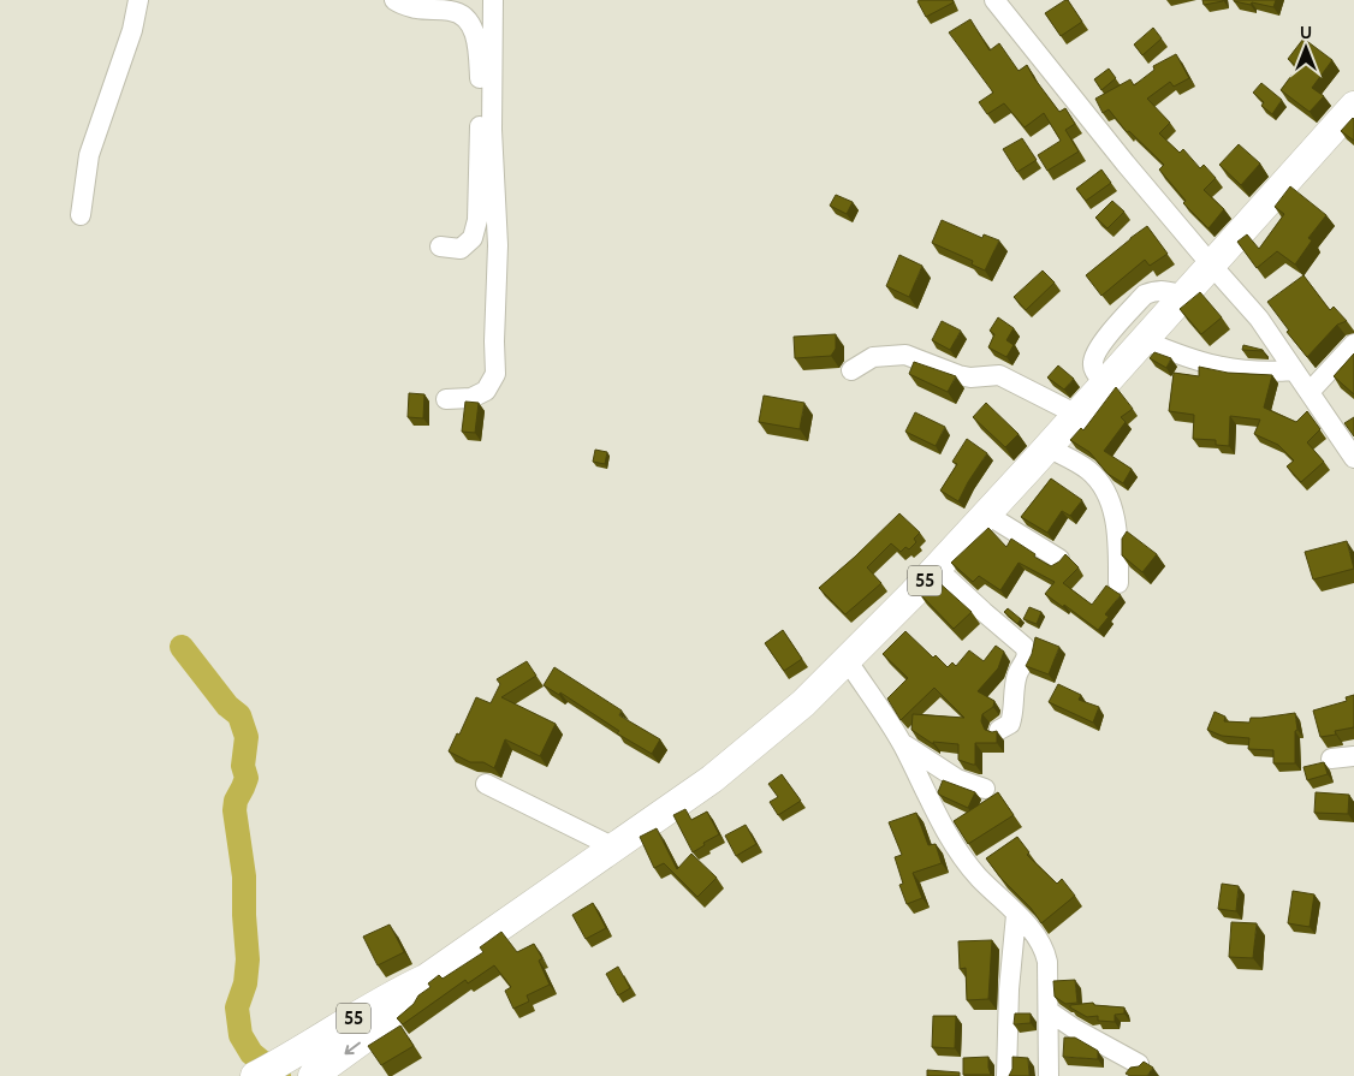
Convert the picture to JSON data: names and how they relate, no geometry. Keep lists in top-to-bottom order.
{
  "streets": {
    "highway": ["55"]
  },
  "north": "top"
}
